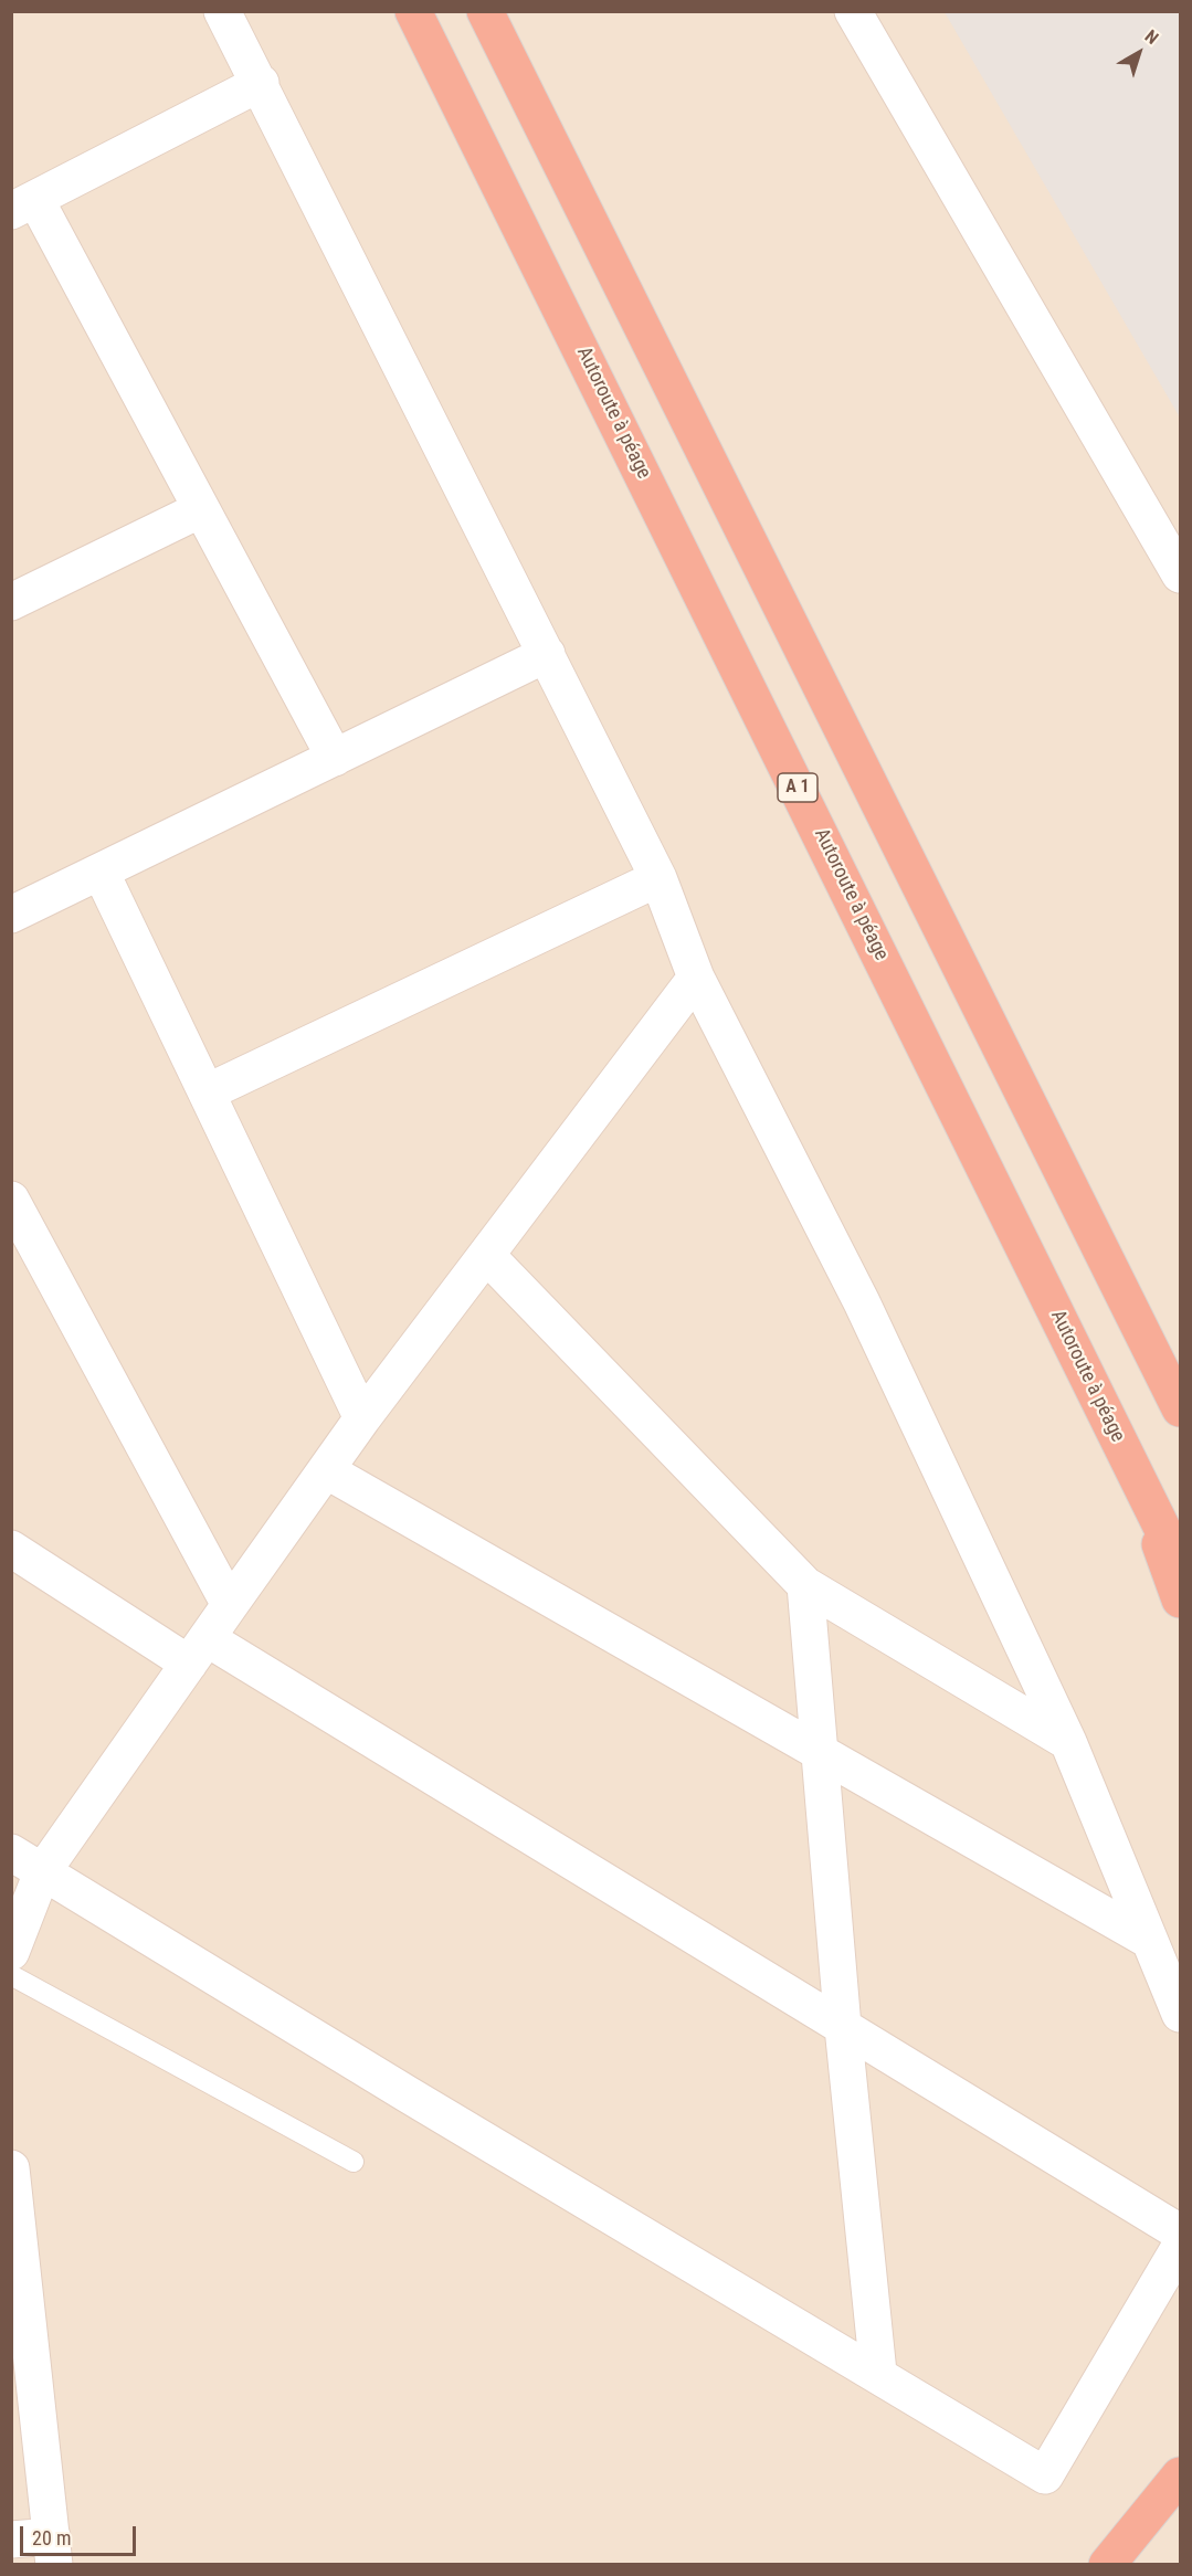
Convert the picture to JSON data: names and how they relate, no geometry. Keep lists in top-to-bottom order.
{
  "streets": {
    "highway": ["Autoroute à péage", "A 1"]
  },
  "scale_bar": "20 m",
  "north": "top right"
}
